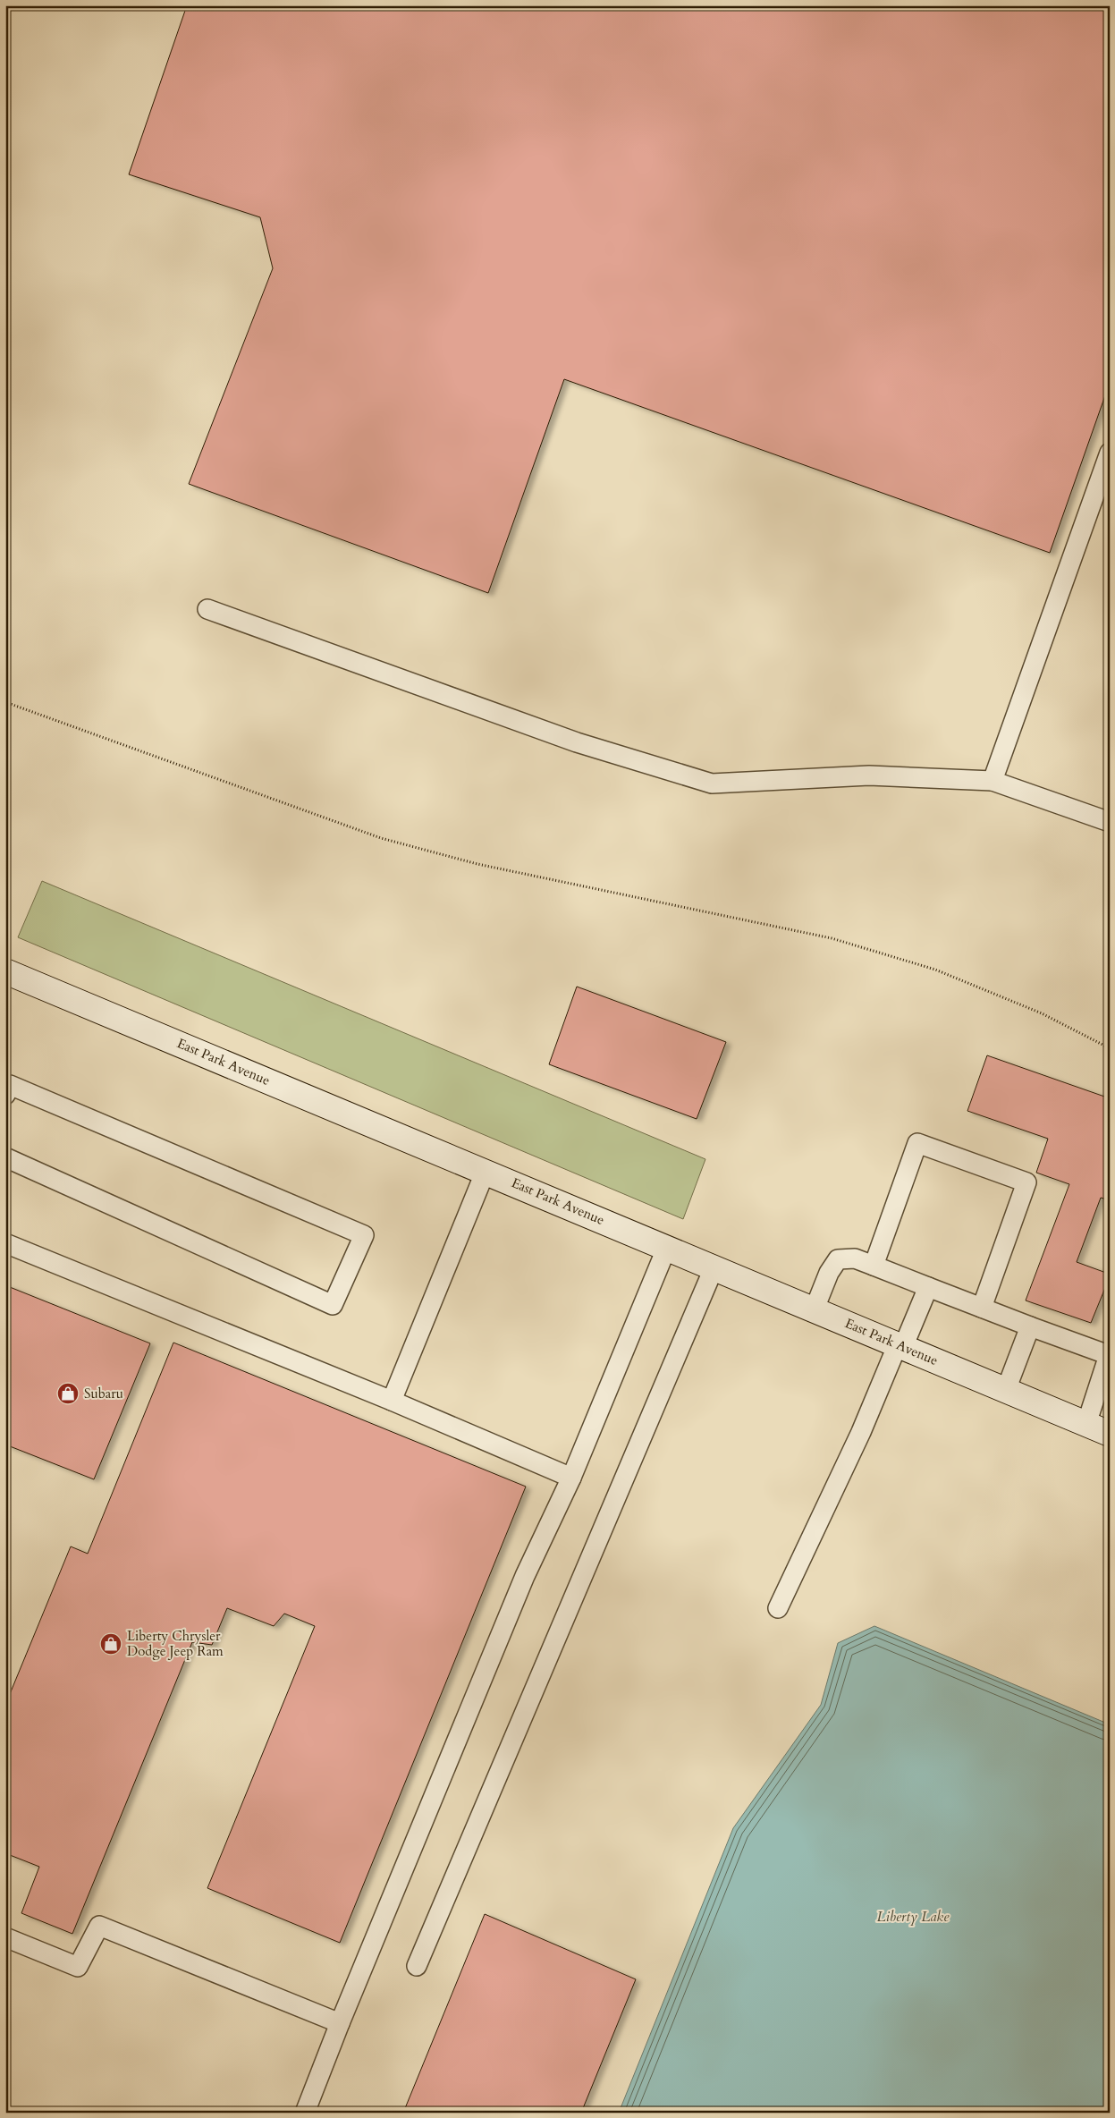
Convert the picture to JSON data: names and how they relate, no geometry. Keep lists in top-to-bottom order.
{
  "streets": {
    "main road": ["East Park Avenue"]
  },
  "water": ["Liberty Lake"],
  "places": {
    "shop": ["Subaru", "Liberty Chrysler Dodge Jeep Ram"]
  }
}
